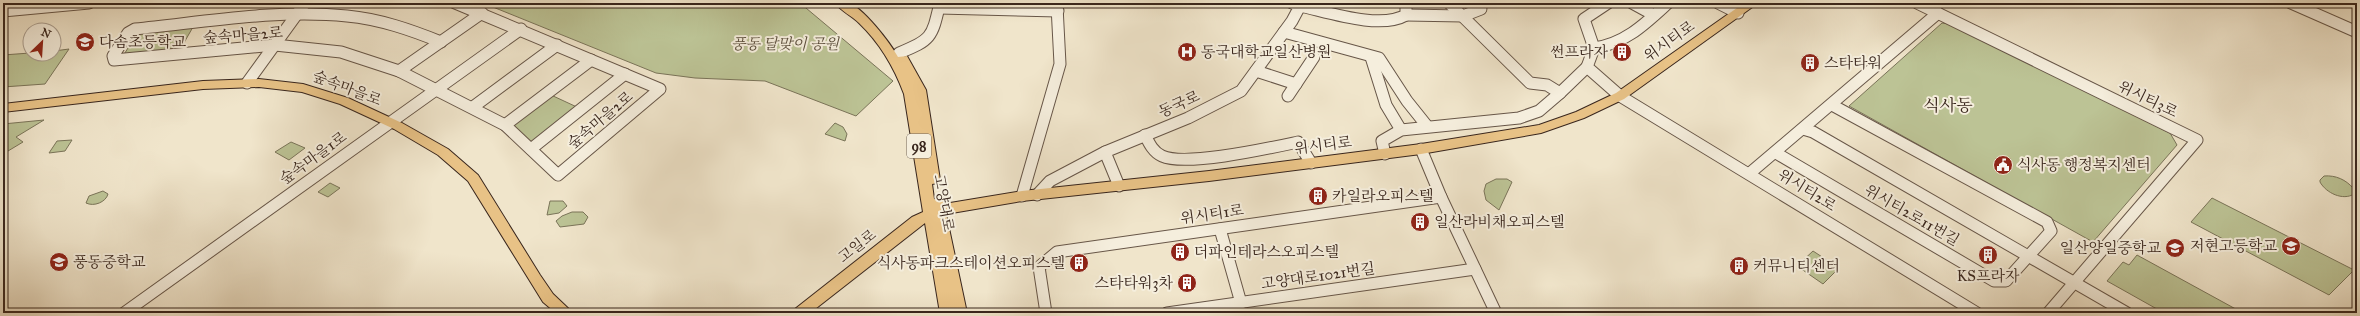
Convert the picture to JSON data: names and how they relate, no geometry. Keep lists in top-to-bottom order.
{
  "streets": {
    "main road": [
      "위시티로",
      "숲속마을로",
      "98",
      "고양대로",
      "고일로"
    ],
    "street": [
      "숲속마을2로",
      "위시티3로",
      "동국로",
      "숲속마을1로",
      "위시티2로",
      "위시티1로",
      "위시티2로11번길",
      "고양대로1021번길"
    ]
  },
  "crossings": [
    ["숲속마을2로", "숲속마을1로"],
    ["위시티로", "동국로"],
    ["위시티로", "위시티2로"],
    ["위시티로", "고양대로"],
    ["위시티로", "고일로"],
    ["숲속마을로", "숲속마을1로"],
    ["위시티3로", "위시티2로11번길"],
    ["고양대로", "고일로"]
  ],
  "districts": ["식사동"],
  "parks": ["풍동 달맞이 공원"],
  "places": {
    "school or university": [
      "다솜초등학교",
      "저현고등학교",
      "일산양일중학교",
      "풍동중학교"
    ],
    "hospital": ["동국대학교일산병원"],
    "building": [
      "썬프라자",
      "스타타워",
      "카일라오피스텔",
      "일산라비채오피스텔",
      "더파인테라스오피스텔",
      "KS프라자",
      "식사동파크스테이션오피스텔",
      "커뮤니티센터",
      "스타타워3차"
    ],
    "public building": ["식사동 행정복지센터"]
  },
  "north": "top right"
}
